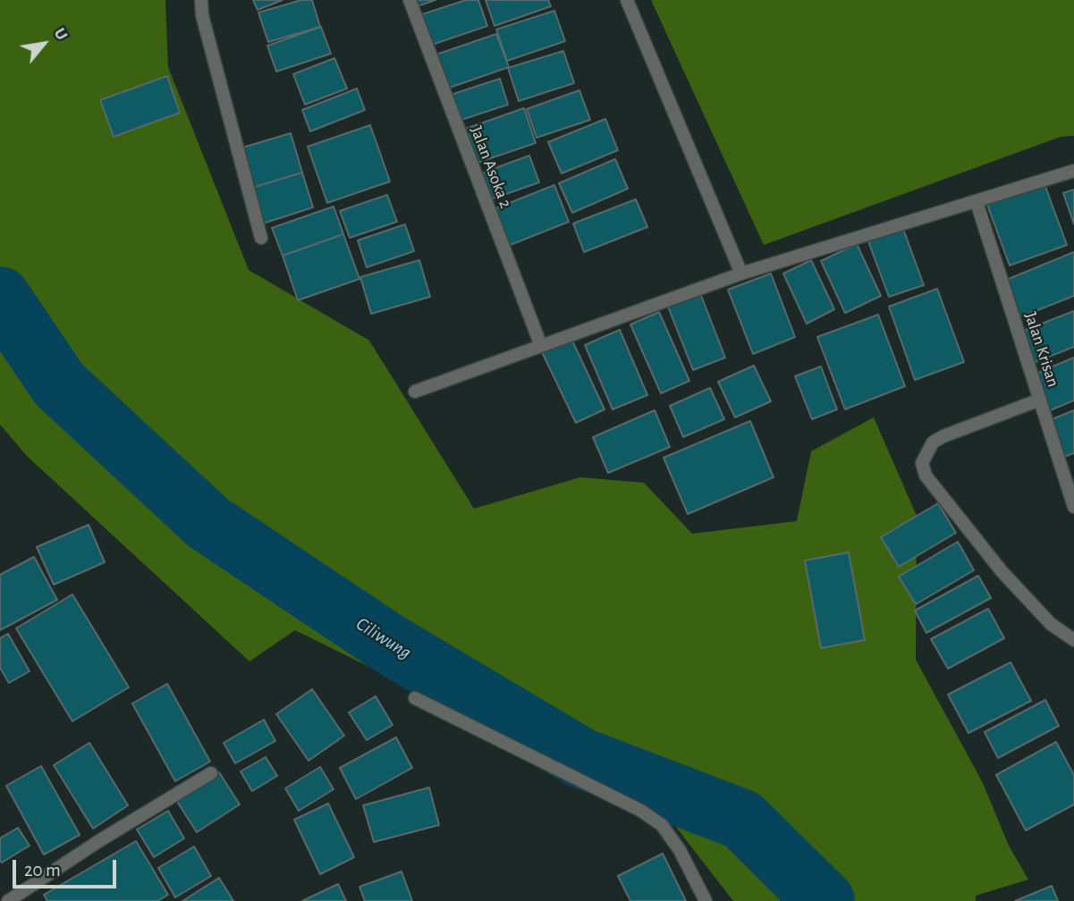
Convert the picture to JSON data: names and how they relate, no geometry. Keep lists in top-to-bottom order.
{
  "streets": {
    "street": ["Jalan Asoka 2", "Jalan Krisan"]
  },
  "water": ["Ciliwung"],
  "scale_bar": "20 m",
  "north": "top right"
}
